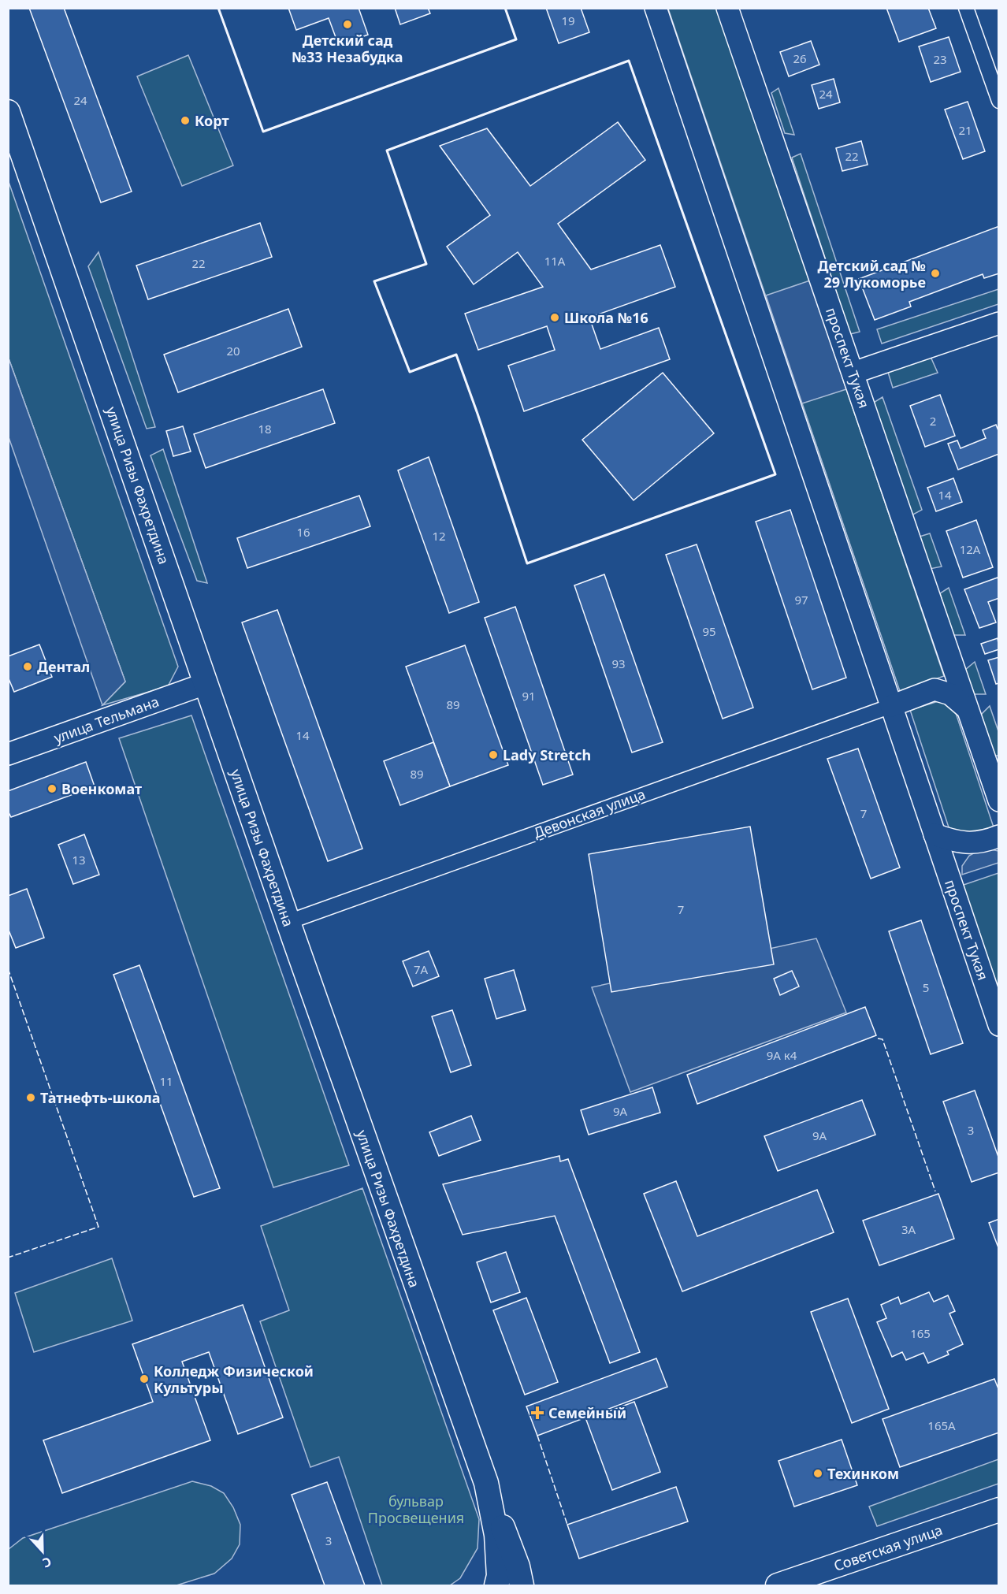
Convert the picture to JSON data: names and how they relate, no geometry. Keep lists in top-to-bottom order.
{
  "streets": {
    "main road": [
      "проспект Тукая",
      "улица Ризы Фахретдина",
      "улица Тельмана",
      "Советская улица"
    ],
    "street": ["Девонская улица"]
  },
  "crossings": [
    ["проспект Тукая", "Девонская улица"],
    ["улица Ризы Фахретдина", "улица Тельмана"],
    ["улица Ризы Фахретдина", "Девонская улица"]
  ],
  "parks": ["бульвар Просвещения"],
  "places": {
    "other": [
      "Детский сад №33 Незабудка",
      "Корт",
      "Детский сад № 29 Лукоморье",
      "Школа №16",
      "Дентал",
      "Lady Stretch",
      "Военкомат",
      "Татнефть-школа",
      "Колледж Физической Культуры",
      "Техинком"
    ],
    "health": ["Семейный"]
  },
  "house_numbers": [
    "19",
    "26",
    "23",
    "24",
    "24",
    "21",
    "22",
    "11А",
    "22",
    "20",
    "2",
    "18",
    "14",
    "16",
    "12",
    "12А",
    "97",
    "95",
    "93",
    "91",
    "89",
    "14",
    "89",
    "7",
    "13",
    "7",
    "7А",
    "5",
    "9А к4",
    "11",
    "9А",
    "3",
    "9А",
    "3А",
    "165",
    "165А",
    "3"
  ],
  "north": "bottom"
}
